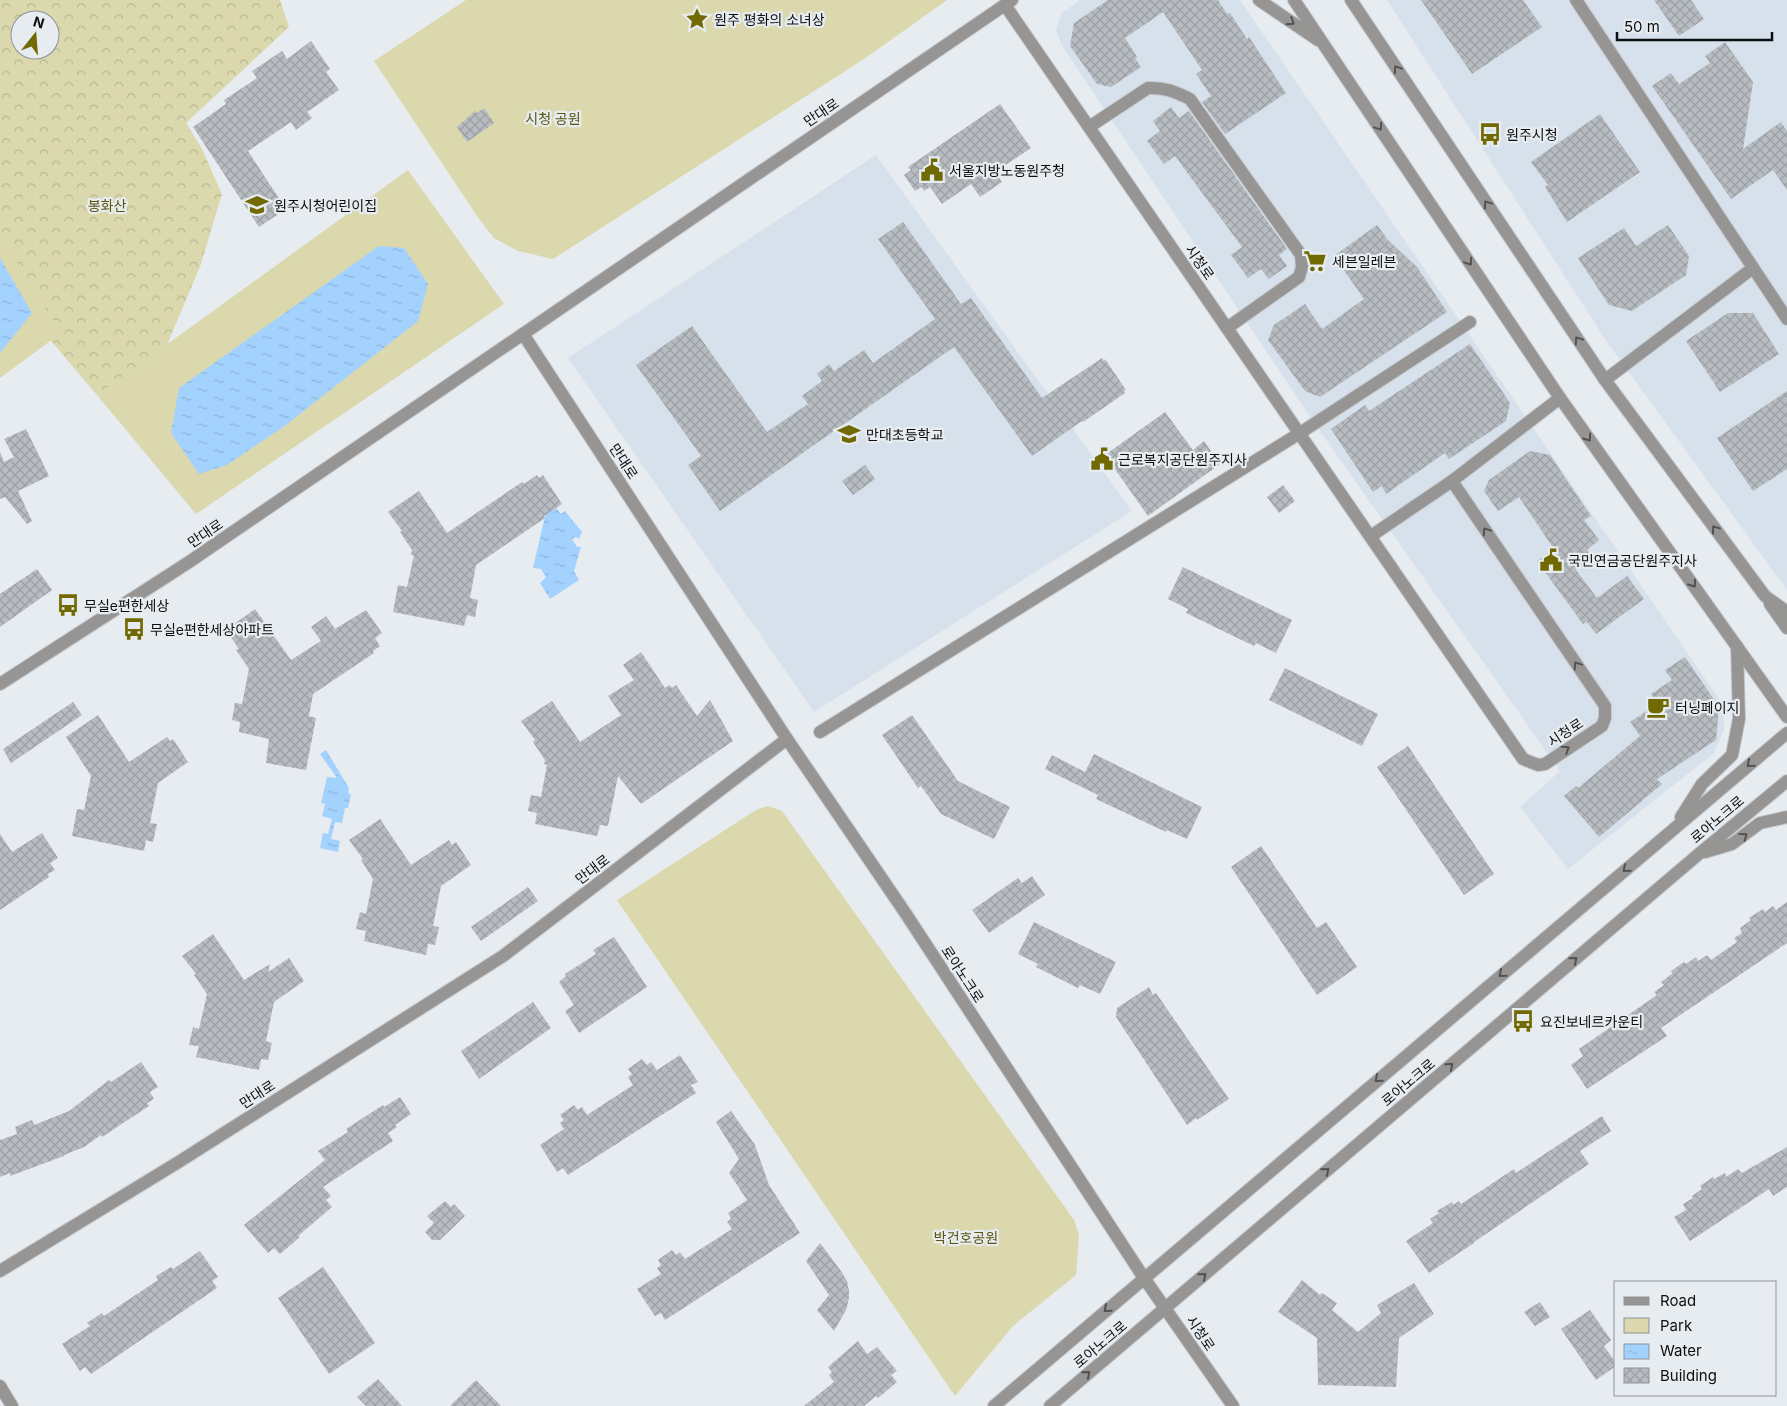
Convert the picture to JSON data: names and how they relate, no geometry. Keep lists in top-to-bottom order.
{
  "streets": {
    "street": ["만대로", "시청로", "로아노크로"]
  },
  "crossings": [
    ["만대로", "시청로"],
    ["만대로", "로아노크로"],
    ["시청로", "로아노크로"]
  ],
  "parks": ["시청 공원", "봉화산", "박건호공원"],
  "places": {
    "place": ["원주 평화의 소녀상"],
    "bus stop": [
      "원주시청",
      "무실e편한세상",
      "무실e편한세상아파트",
      "요진보네르카운티"
    ],
    "public building": ["서울지방노동원주청", "근로복지공단원주지사", "국민연금공단원주지사"],
    "school or university": ["원주시청어린이집", "만대초등학교"],
    "supermarket": ["세븐일레븐"],
    "cafe": ["터닝페이지"]
  },
  "legend": [
    "Road",
    "Park",
    "Water",
    "Building"
  ],
  "scale_bar": "50 m",
  "north": "top"
}
